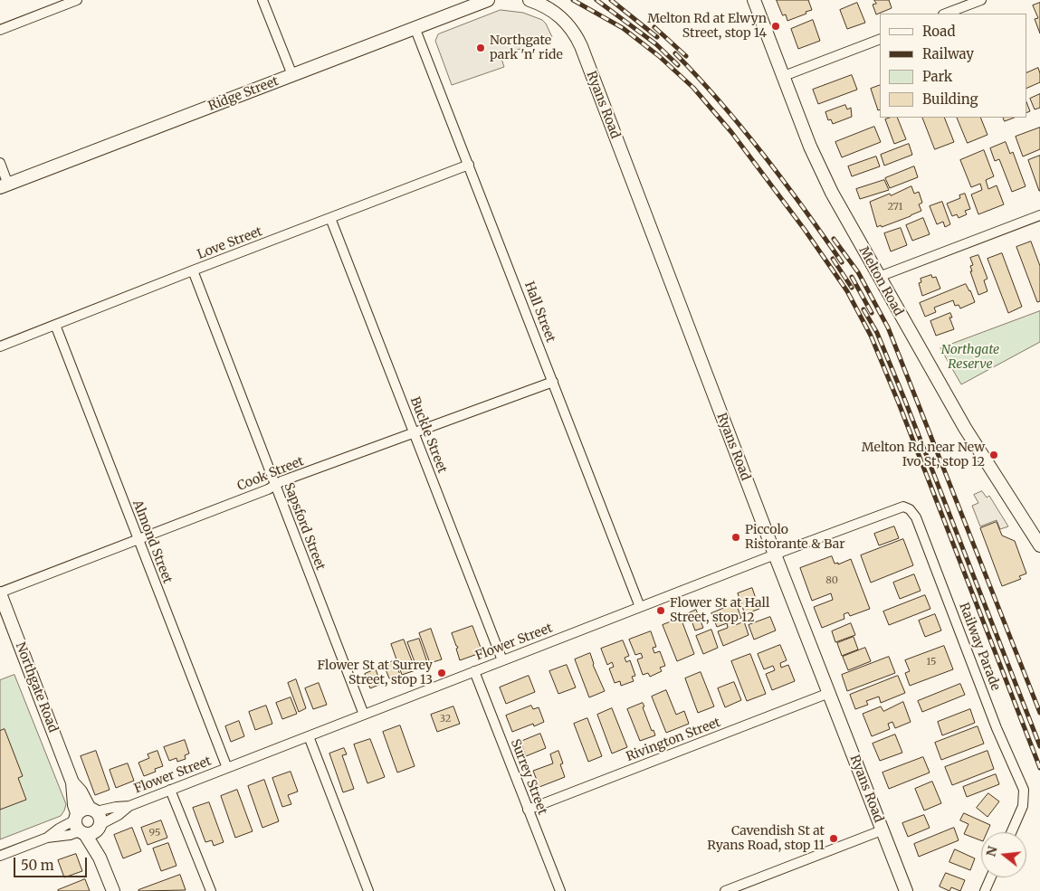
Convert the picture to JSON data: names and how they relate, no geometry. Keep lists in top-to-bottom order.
{
  "streets": {
    "street": [
      "Ridge Street",
      "Ryans Road",
      "Love Street",
      "Melton Road",
      "Hall Street",
      "Buckle Street",
      "Cook Street",
      "Sapsford Street",
      "Almond Street",
      "Flower Street",
      "Railway Parade",
      "Northgate Road",
      "Rivington Street",
      "Surrey Street"
    ]
  },
  "crossings": [
    ["Ridge Street", "Hall Street"],
    ["Ryans Road", "Flower Street"],
    ["Ryans Road", "Rivington Street"],
    ["Love Street", "Hall Street"],
    ["Love Street", "Buckle Street"],
    ["Love Street", "Sapsford Street"],
    ["Love Street", "Almond Street"],
    ["Hall Street", "Cook Street"],
    ["Hall Street", "Flower Street"],
    ["Buckle Street", "Cook Street"],
    ["Buckle Street", "Flower Street"],
    ["Cook Street", "Sapsford Street"],
    ["Cook Street", "Almond Street"],
    ["Cook Street", "Northgate Road"],
    ["Sapsford Street", "Flower Street"],
    ["Almond Street", "Flower Street"],
    ["Flower Street", "Railway Parade"],
    ["Flower Street", "Northgate Road"],
    ["Flower Street", "Surrey Street"],
    ["Rivington Street", "Surrey Street"]
  ],
  "parks": ["Northgate Reserve"],
  "places": [
    "Melton Rd at Elwyn Street, stop 14",
    "Northgate park 'n' ride",
    "Melton Rd near New Ivo St, stop 12",
    "Piccolo Ristorante & Bar",
    "Flower St at Hall Street, stop 12",
    "Flower St at Surrey Street, stop 13",
    "Cavendish St at Ryans Road, stop 11"
  ],
  "house_numbers": [
    "271",
    "80",
    "15",
    "32",
    "95"
  ],
  "legend": [
    "Road",
    "Railway",
    "Park",
    "Building"
  ],
  "scale_bar": "50 m",
  "north": "left"
}
